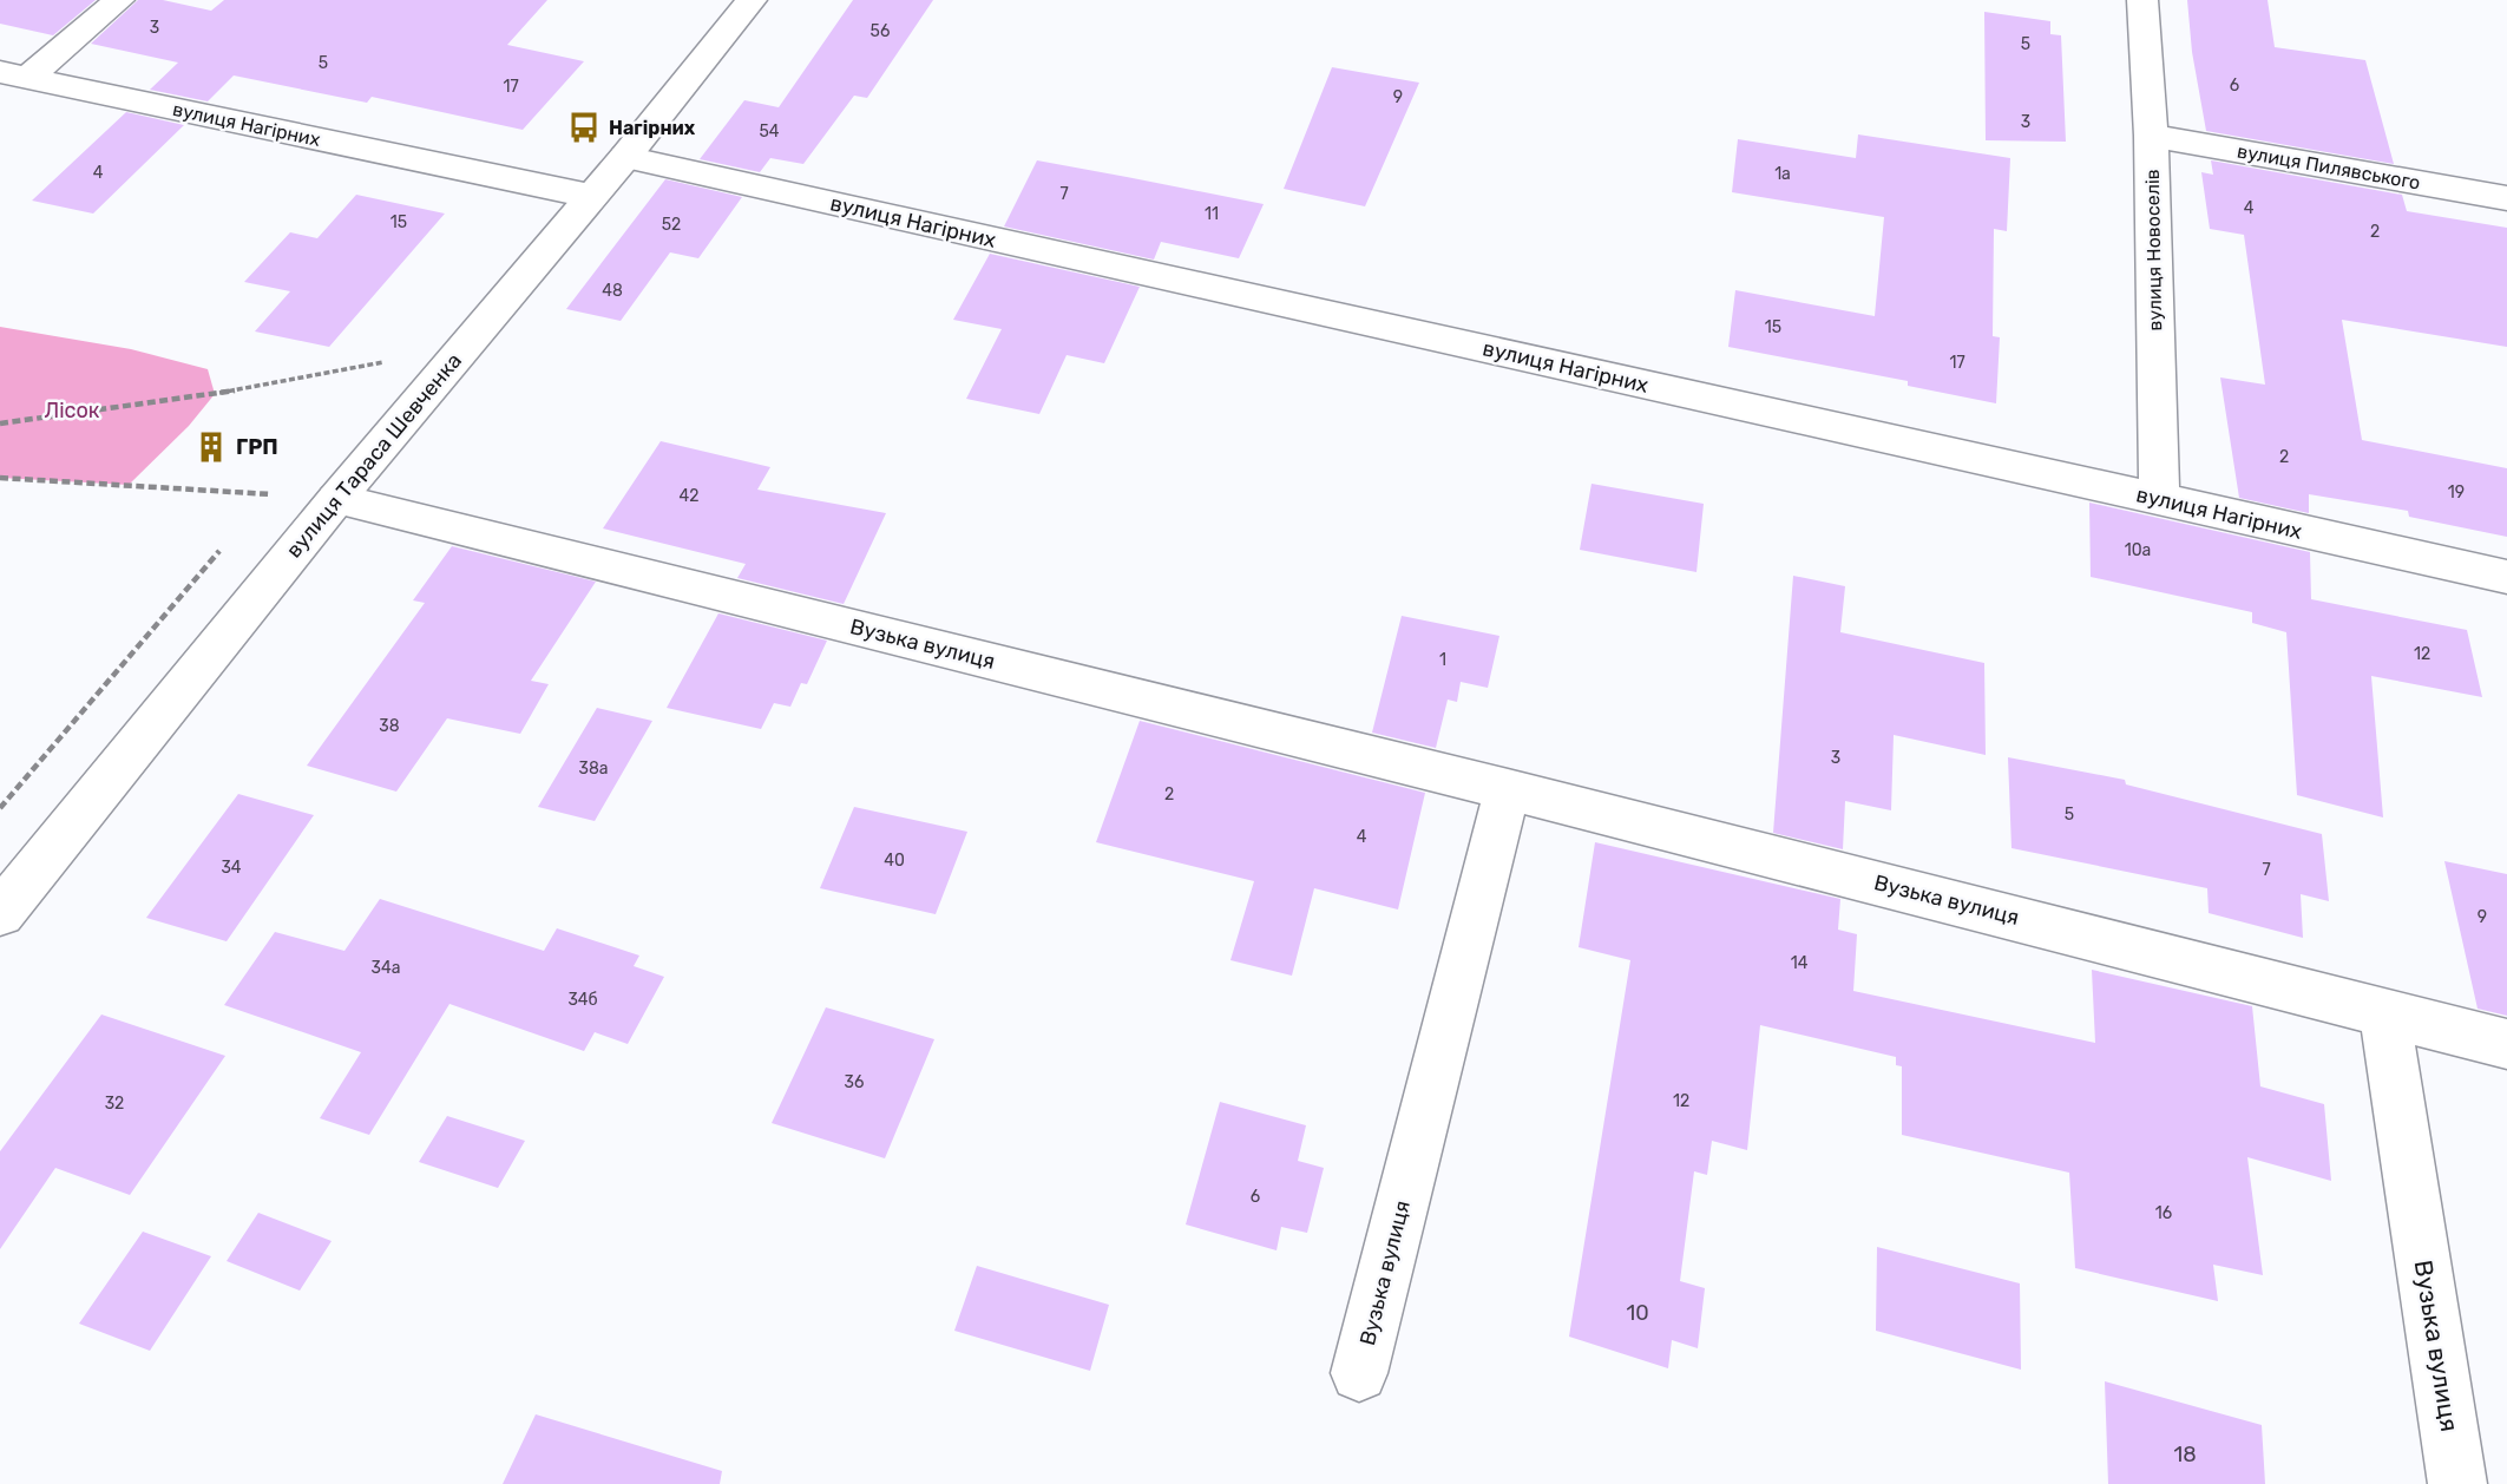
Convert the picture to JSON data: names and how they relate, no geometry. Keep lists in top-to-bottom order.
{
  "streets": {
    "street": [
      "вулиця Нагірних",
      "вулиця Пилявського",
      "вулиця Новоселів",
      "вулиця Тараса Шевченка",
      "Вузька вулиця"
    ]
  },
  "crossings": [
    ["вулиця Нагірних", "вулиця Новоселів"],
    ["вулиця Нагірних", "вулиця Тараса Шевченка"],
    ["вулиця Пилявського", "вулиця Новоселів"],
    ["вулиця Тараса Шевченка", "Вузька вулиця"]
  ],
  "parks": ["Лісок"],
  "places": {
    "bus stop": ["Нагірних"],
    "building": ["ГРП"]
  },
  "house_numbers": [
    "3",
    "56",
    "5",
    "5",
    "6",
    "17",
    "9",
    "3",
    "54",
    "4",
    "1а",
    "7",
    "4",
    "11",
    "15",
    "52",
    "2",
    "48",
    "15",
    "17",
    "2",
    "19",
    "42",
    "10а",
    "12",
    "1",
    "38",
    "3",
    "38а",
    "2",
    "5",
    "4",
    "40",
    "34",
    "7",
    "9",
    "14",
    "34а",
    "34б",
    "36",
    "12",
    "32",
    "6",
    "16",
    "10",
    "18"
  ]
}
